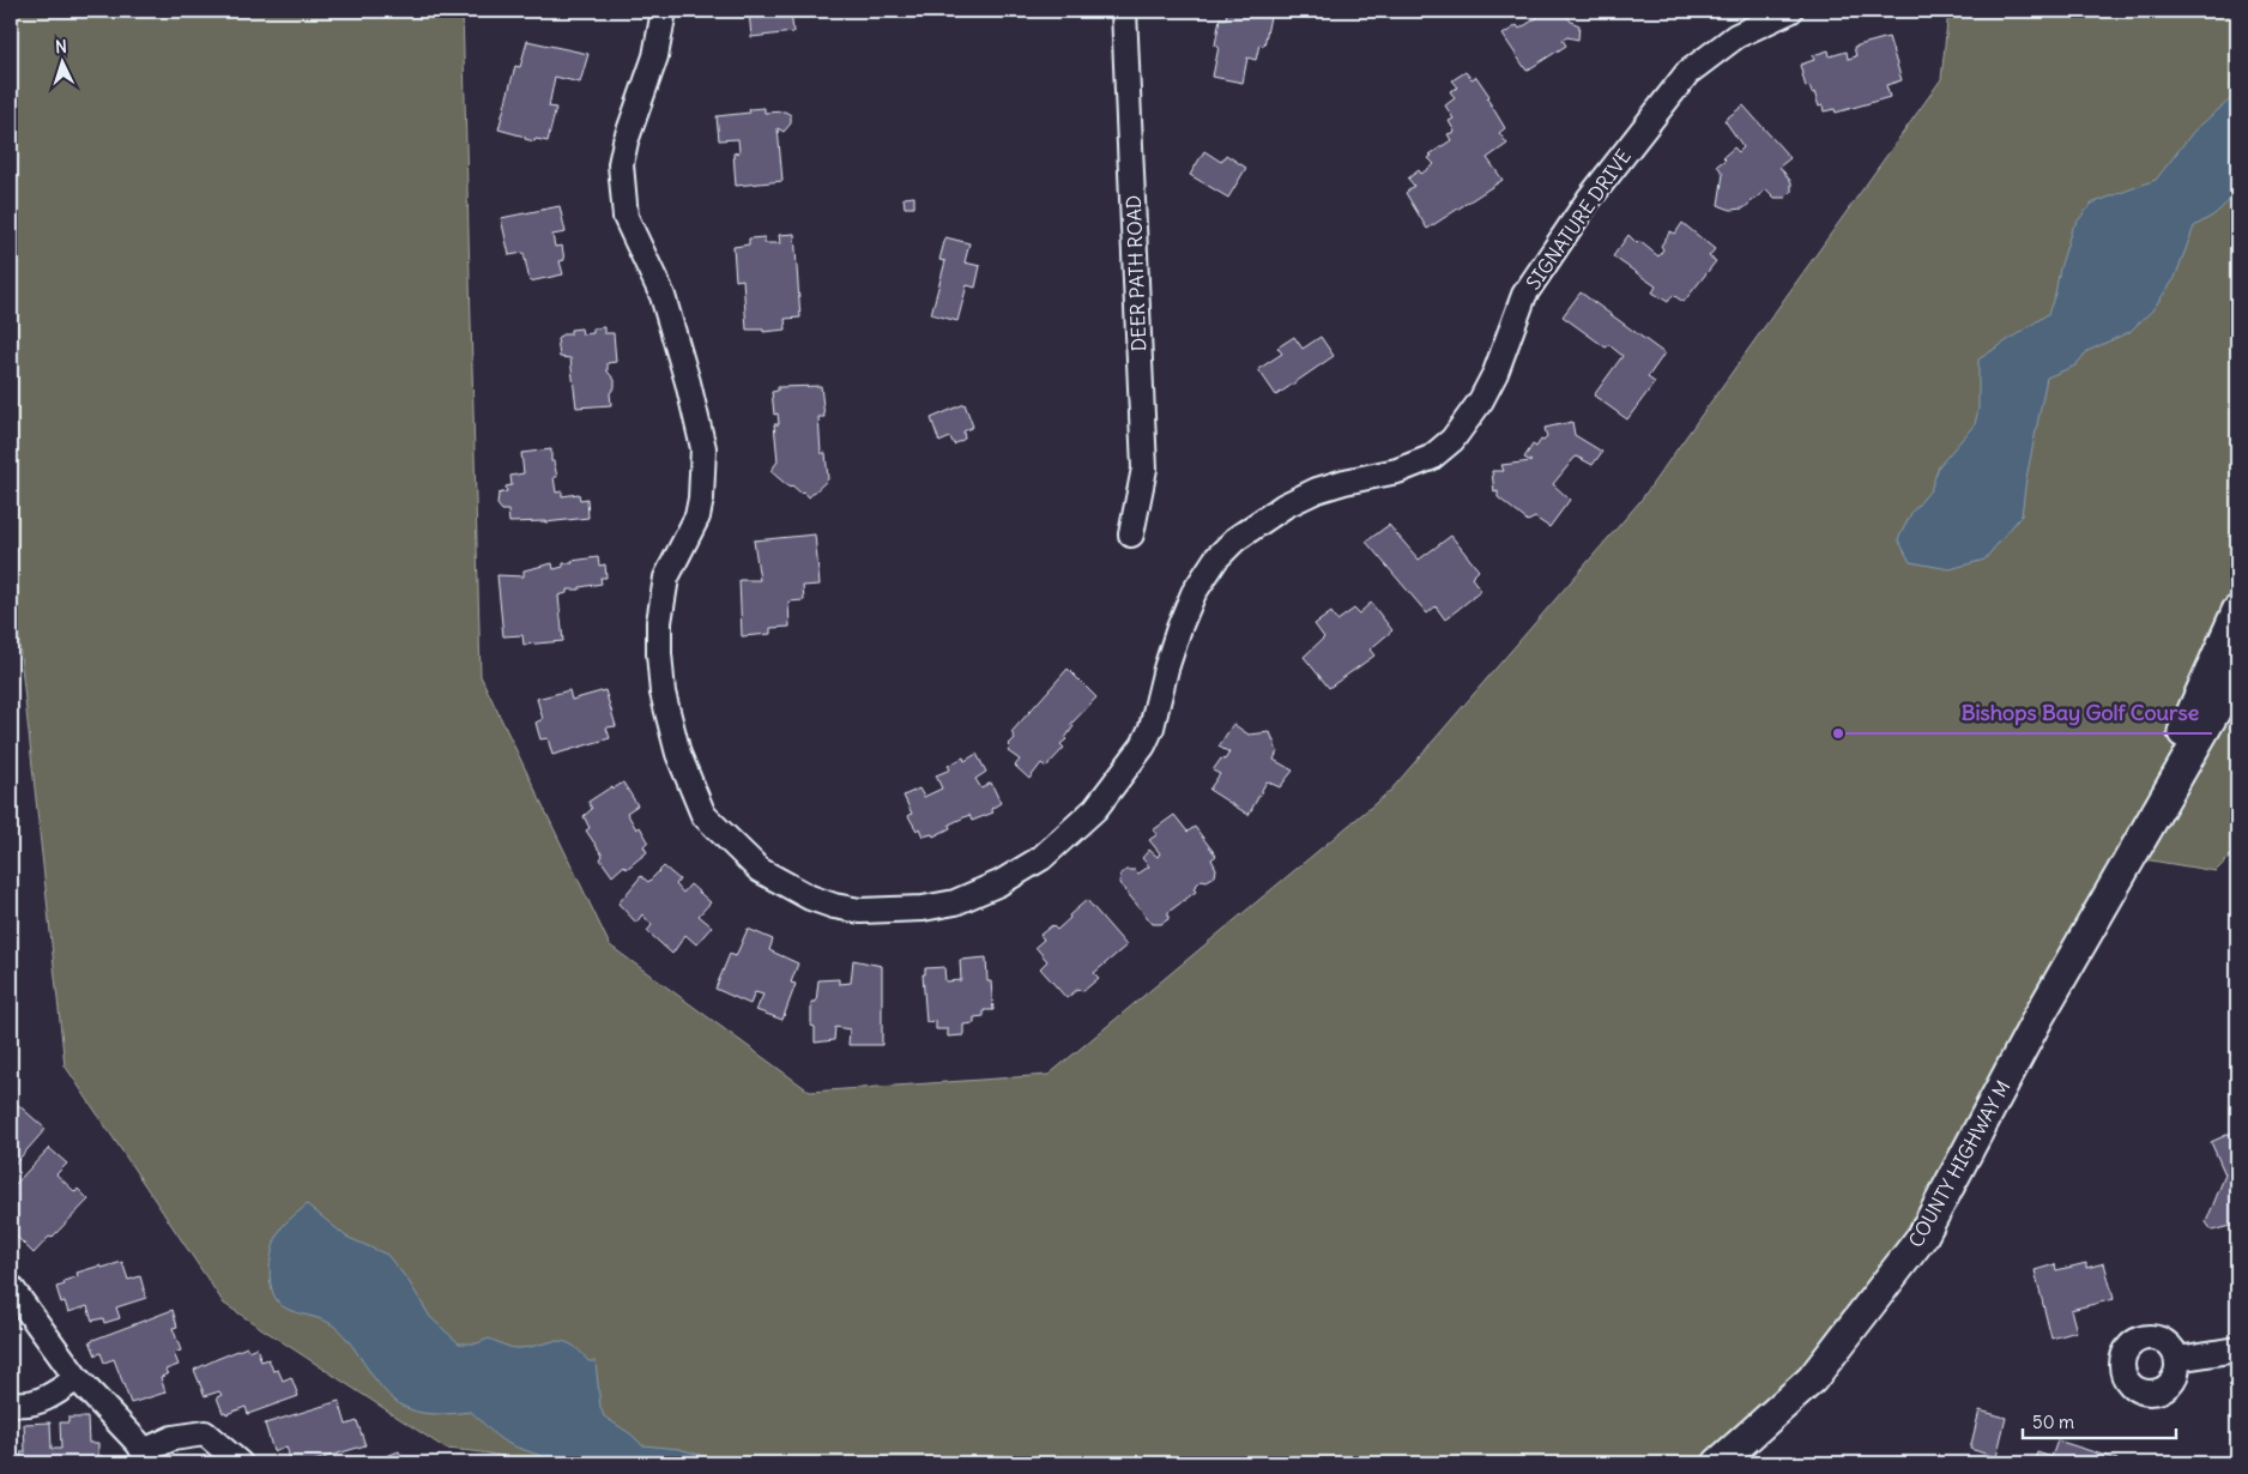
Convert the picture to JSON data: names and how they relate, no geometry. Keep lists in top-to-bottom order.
{
  "streets": {
    "main road": ["COUNTY HIGHWAY M"],
    "street": ["SIGNATURE DRIVE", "DEER PATH ROAD"]
  },
  "places": ["Bishops Bay Golf Course"],
  "scale_bar": "50 m",
  "north": "top"
}
